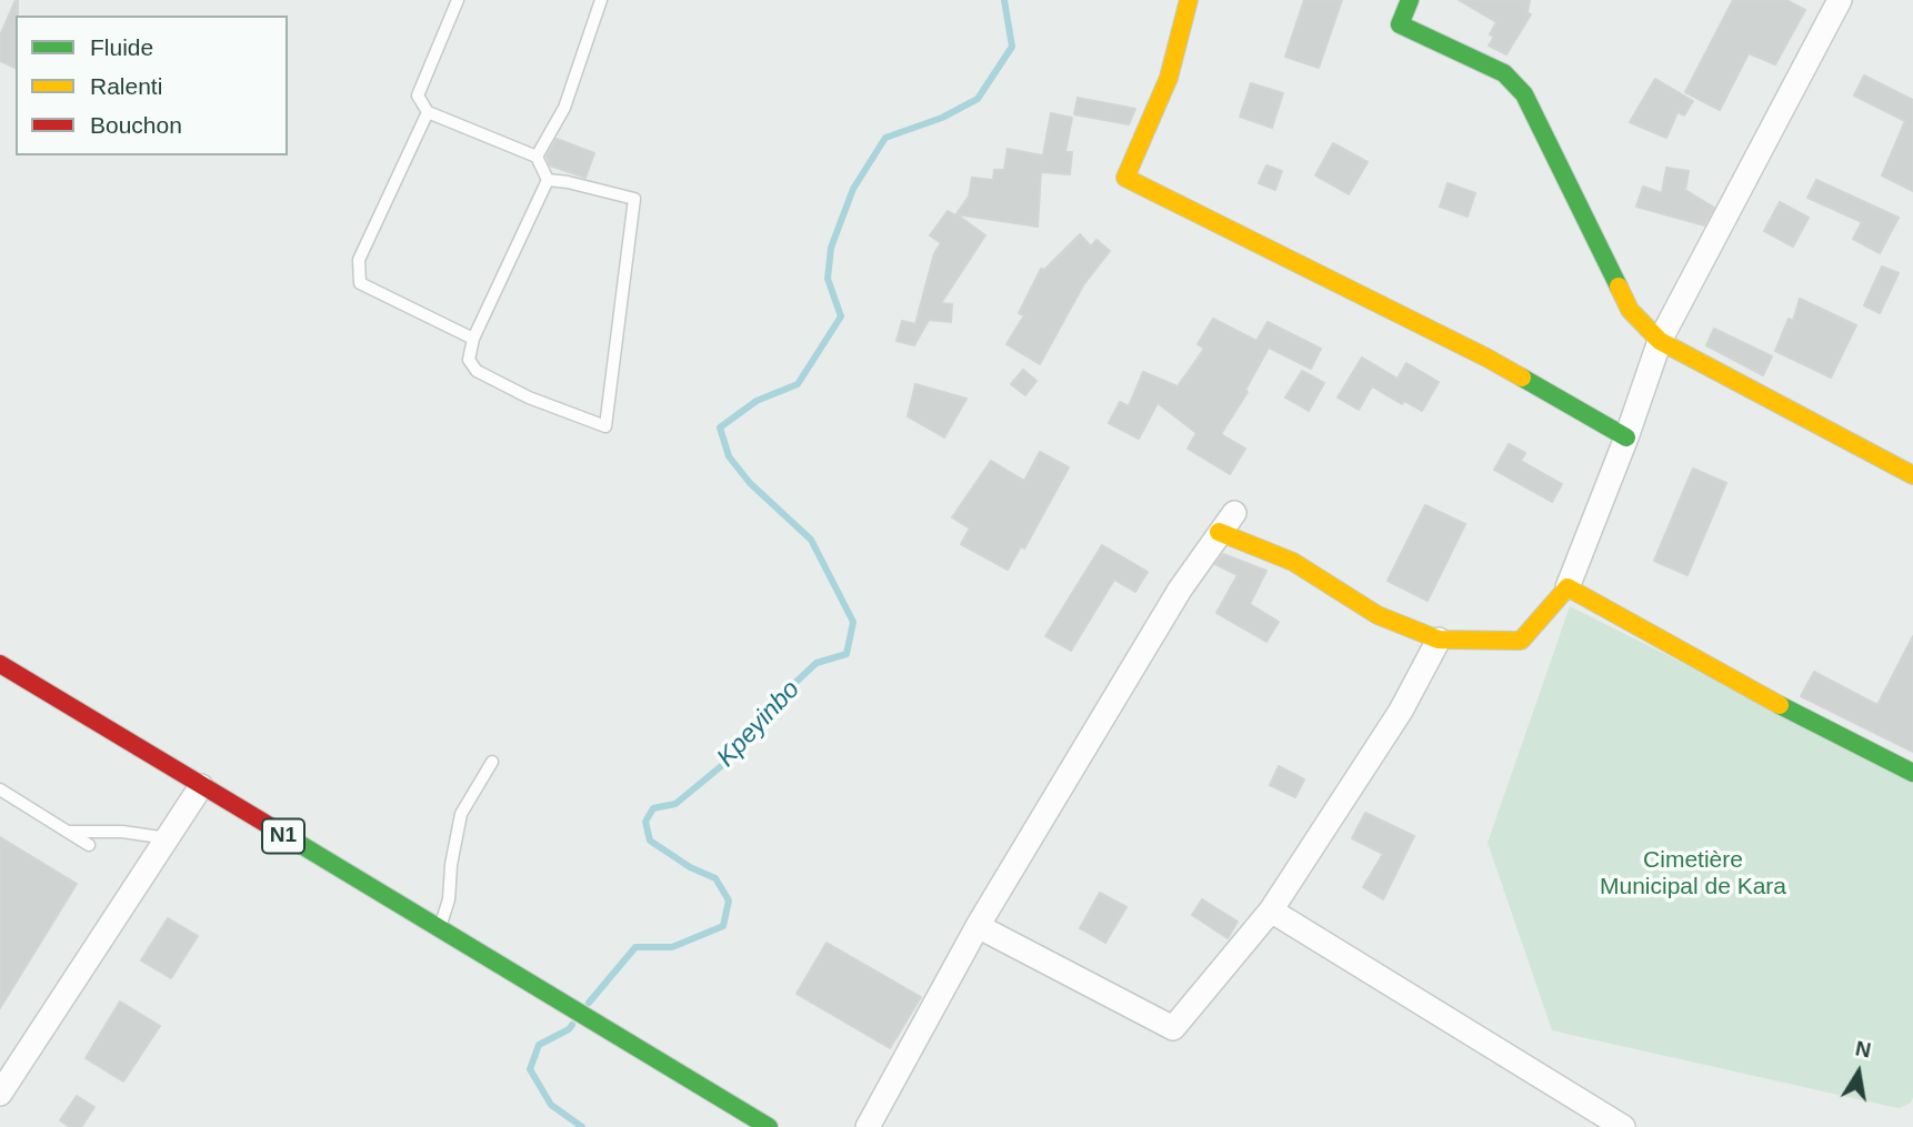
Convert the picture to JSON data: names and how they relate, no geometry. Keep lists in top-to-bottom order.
{
  "streets": {
    "main road": ["N1"]
  },
  "water": ["Kpeyinbo"],
  "parks": ["Cimetière Municipal de Kara"],
  "legend": ["Fluide", "Ralenti", "Bouchon"],
  "north": "top"
}
